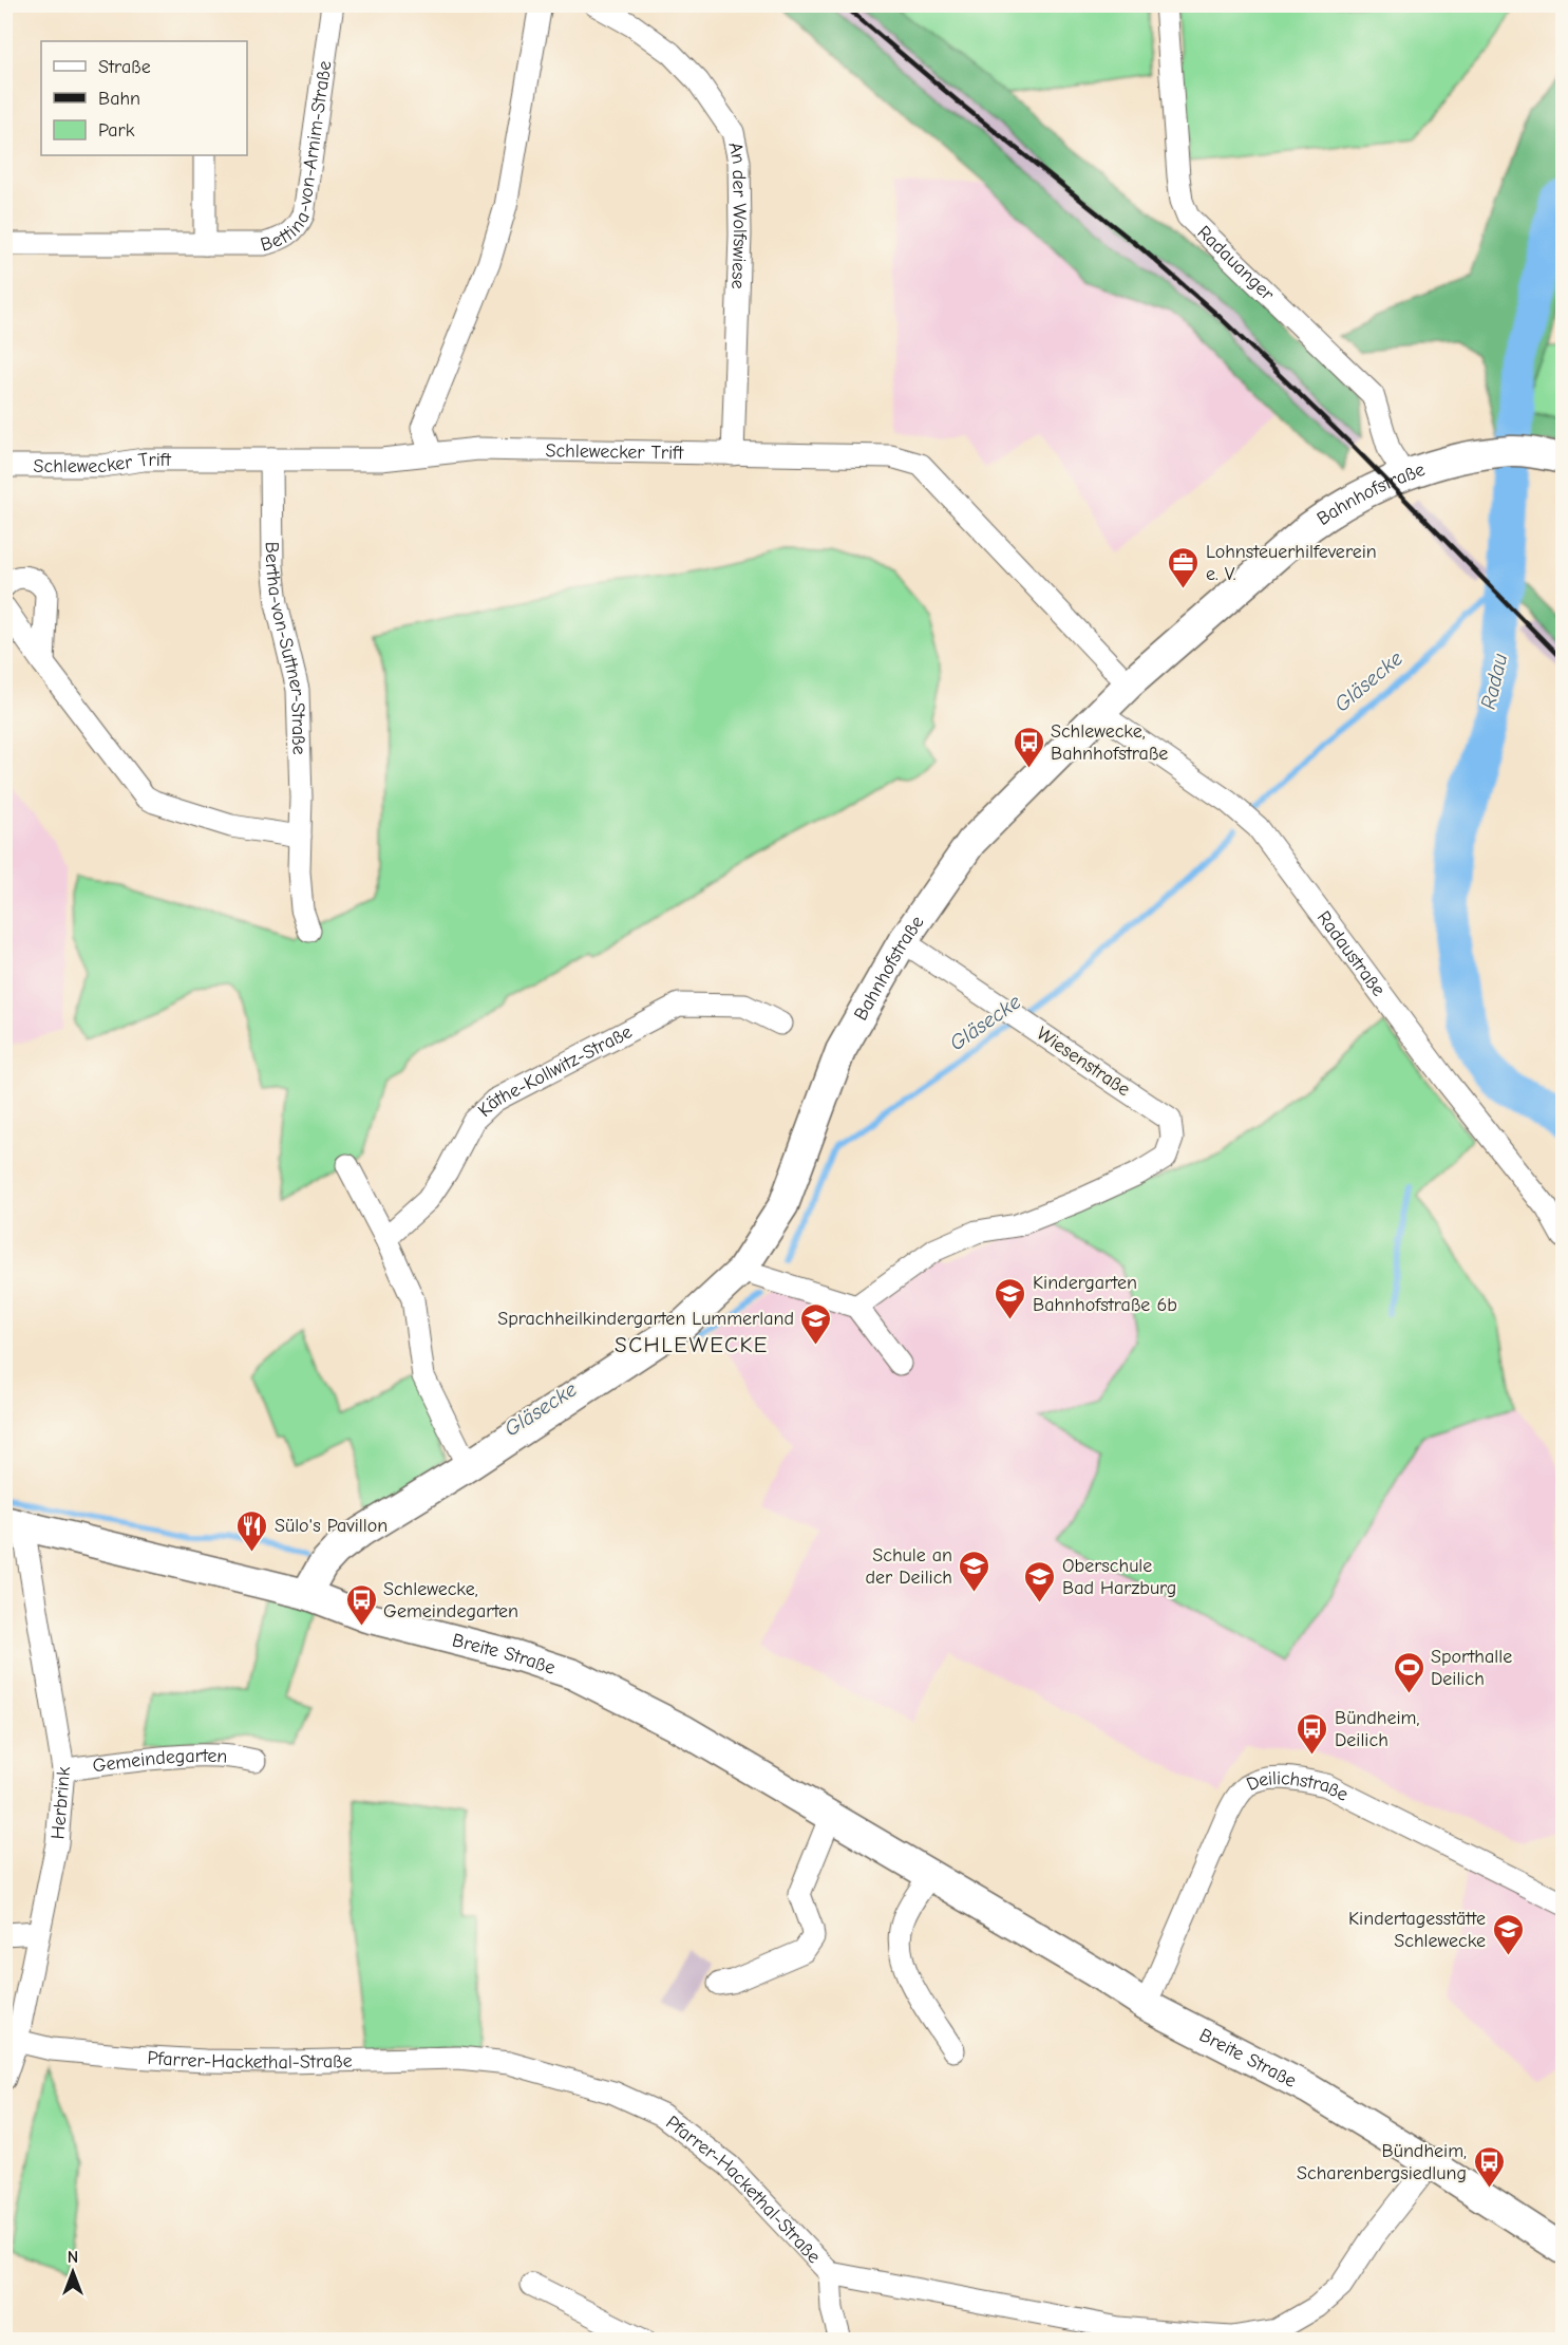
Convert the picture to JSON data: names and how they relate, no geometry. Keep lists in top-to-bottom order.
{
  "streets": {
    "street": [
      "Bettina-von-Arnim-Straße",
      "An der Wolfswiese",
      "Radauanger",
      "Schlewecker Trift",
      "Bahnhofstraße",
      "Bertha-von-Suttner-Straße",
      "Radaustraße",
      "Wiesenstraße",
      "Käthe-Kollwitz-Straße",
      "Breite Straße",
      "Gemeindegarten",
      "Deilichstraße",
      "Herbrink",
      "Pfarrer-Hackethal-Straße"
    ]
  },
  "crossings": [
    ["An der Wolfswiese", "Schlewecker Trift"],
    ["Radauanger", "Bahnhofstraße"],
    ["Schlewecker Trift", "Bahnhofstraße"],
    ["Schlewecker Trift", "Bertha-von-Suttner-Straße"],
    ["Bahnhofstraße", "Radaustraße"],
    ["Bahnhofstraße", "Wiesenstraße"],
    ["Bahnhofstraße", "Breite Straße"],
    ["Breite Straße", "Deilichstraße"],
    ["Breite Straße", "Herbrink"],
    ["Breite Straße", "Pfarrer-Hackethal-Straße"],
    ["Gemeindegarten", "Herbrink"],
    ["Herbrink", "Pfarrer-Hackethal-Straße"]
  ],
  "districts": ["SCHLEWECKE"],
  "water": ["Gläsecke", "Radau"],
  "places": {
    "office": ["Lohnsteuerhilfeverein e. V."],
    "bus stop": [
      "Schlewecke, Bahnhofstraße",
      "Schlewecke, Gemeindegarten",
      "Bündheim, Deilich",
      "Bündheim, Scharenbergsiedlung"
    ],
    "school or university": [
      "Kindergarten Bahnhofstraße 6b",
      "Sprachheilkindergarten Lummerland",
      "Schule an der Deilich",
      "Oberschule Bad Harzburg",
      "Kindertagesstätte Schlewecke"
    ],
    "restaurant": ["Sülo's Pavillon"],
    "sports": ["Sporthalle Deilich"]
  },
  "legend": ["Straße", "Bahn", "Park"],
  "north": "top"
}
